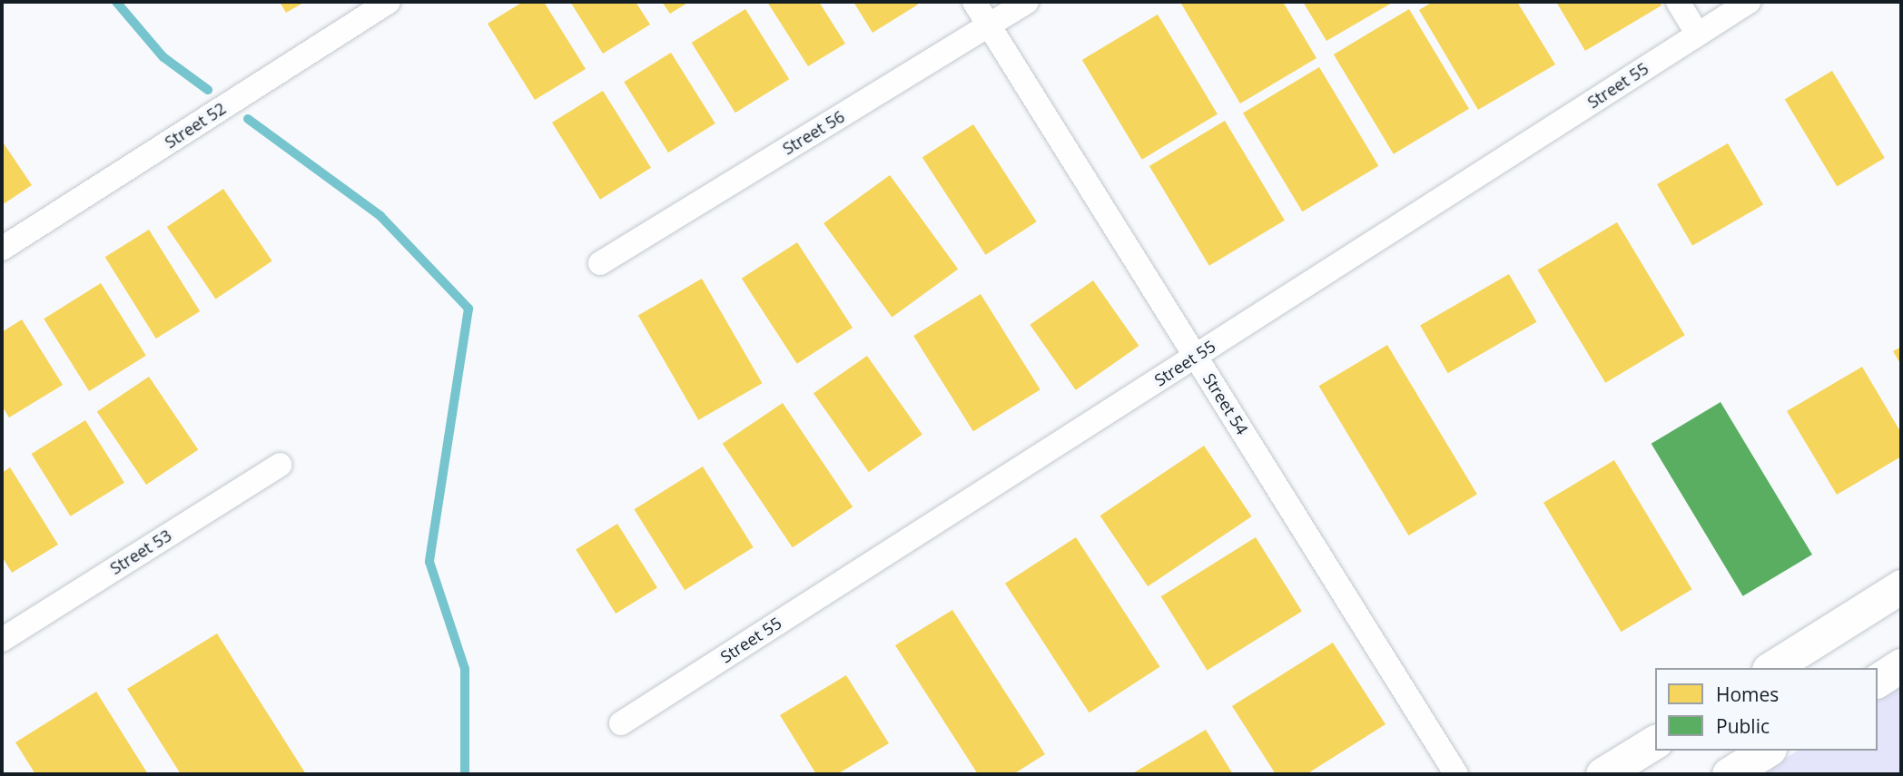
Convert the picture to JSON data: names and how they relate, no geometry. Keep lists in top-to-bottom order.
{
  "streets": {
    "street": [
      "Street 55",
      "Street 52",
      "Street 56",
      "Street 54",
      "Street 53"
    ]
  },
  "crossings": [
    ["Street 55", "Street 54"],
    ["Street 56", "Street 54"]
  ],
  "legend": ["Homes", "Public"]
}
